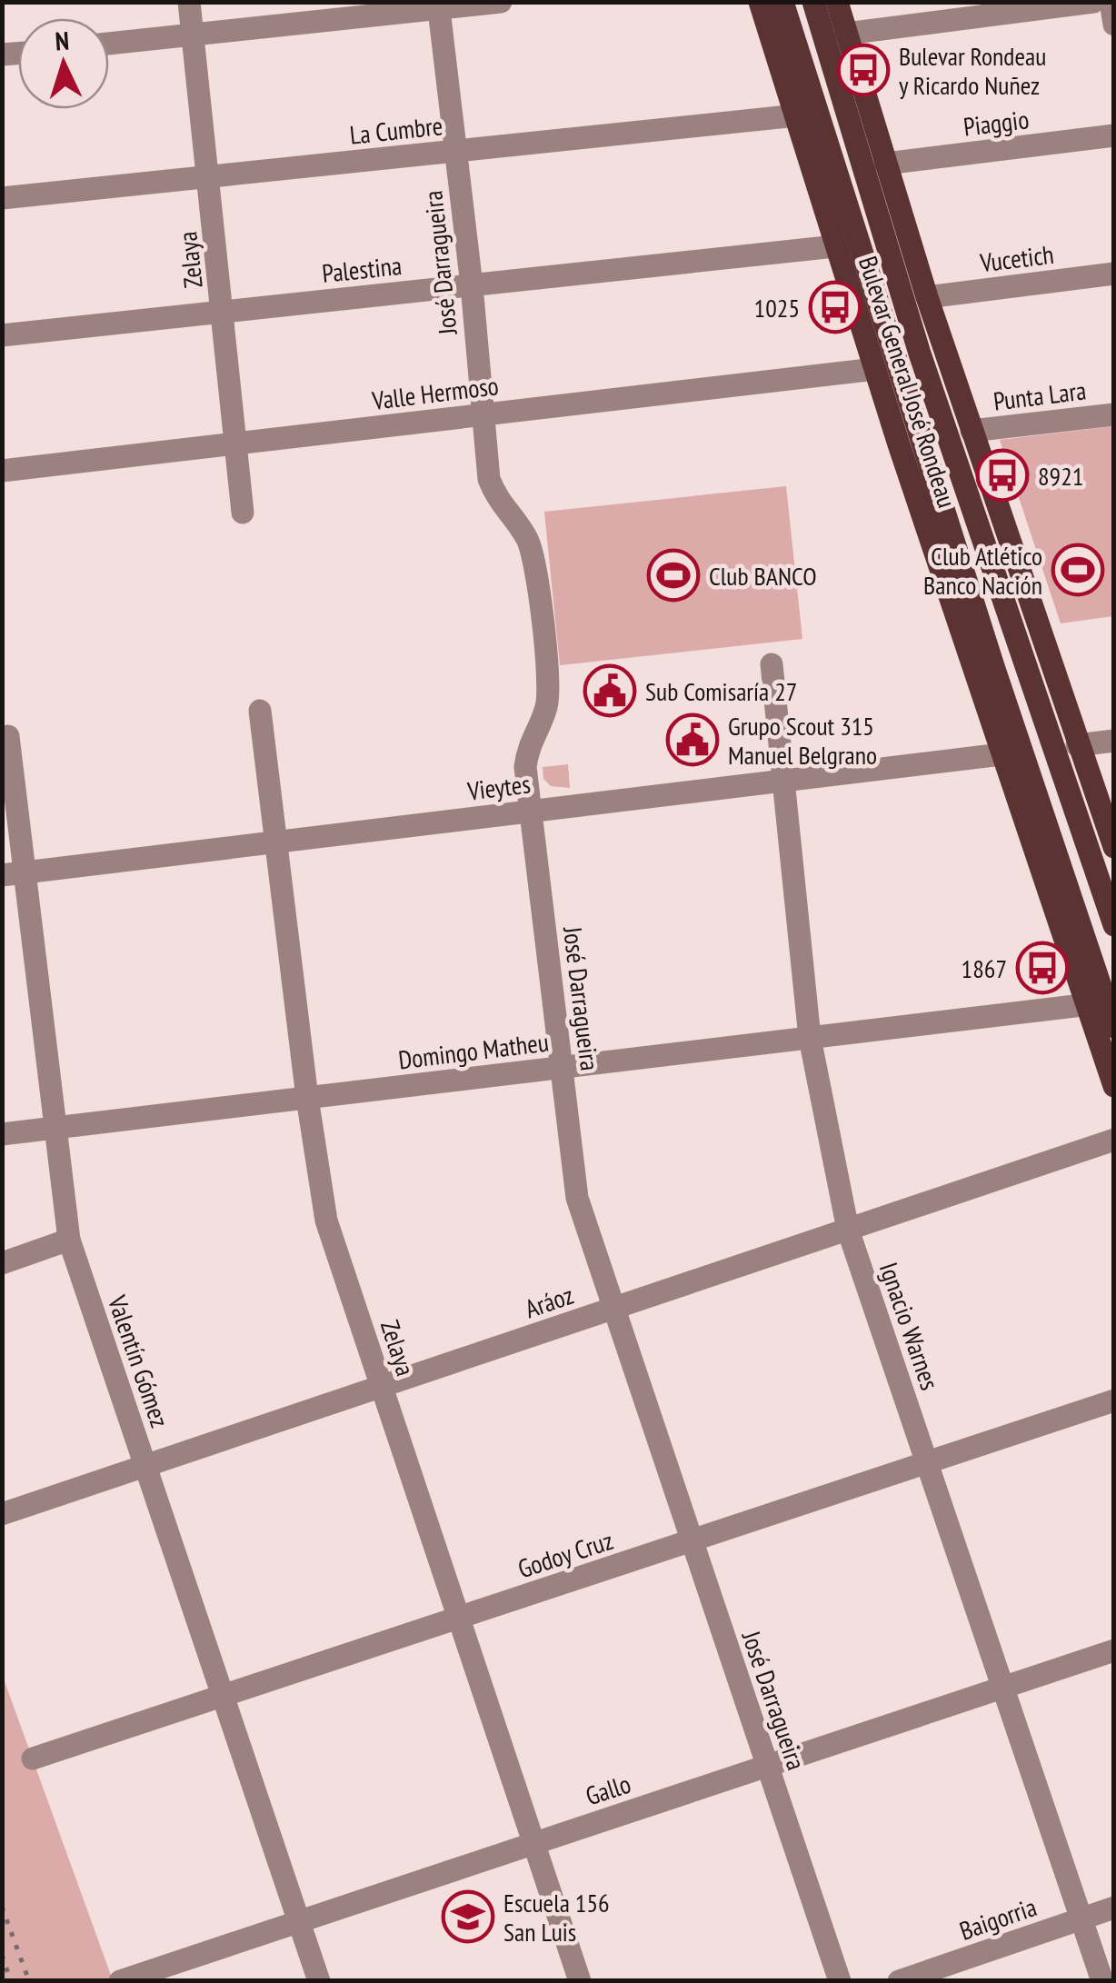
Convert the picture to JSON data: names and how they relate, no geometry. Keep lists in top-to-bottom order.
{
  "streets": {
    "main road": ["Bulevar General José Rondeau"],
    "street": [
      "Piaggio",
      "La Cumbre",
      "Vucetich",
      "Zelaya",
      "José Darragueira",
      "Palestina",
      "Valle Hermoso",
      "Punta Lara",
      "Vieytes",
      "Domingo Matheu",
      "Aráoz",
      "Ignacio Warnes",
      "Valentín Gómez",
      "Godoy Cruz",
      "Gallo",
      "Baigorria"
    ]
  },
  "crossings": [
    ["Piaggio", "Bulevar General José Rondeau"],
    ["La Cumbre", "Zelaya"],
    ["La Cumbre", "José Darragueira"],
    ["La Cumbre", "Bulevar General José Rondeau"],
    ["Vucetich", "Bulevar General José Rondeau"],
    ["Zelaya", "Palestina"],
    ["Zelaya", "Valle Hermoso"],
    ["Zelaya", "Vieytes"],
    ["Zelaya", "Domingo Matheu"],
    ["Zelaya", "Aráoz"],
    ["Zelaya", "Godoy Cruz"],
    ["Zelaya", "Gallo"],
    ["José Darragueira", "Palestina"],
    ["José Darragueira", "Valle Hermoso"],
    ["José Darragueira", "Vieytes"],
    ["José Darragueira", "Domingo Matheu"],
    ["José Darragueira", "Aráoz"],
    ["José Darragueira", "Godoy Cruz"],
    ["José Darragueira", "Gallo"],
    ["Palestina", "Bulevar General José Rondeau"],
    ["Bulevar General José Rondeau", "Valle Hermoso"],
    ["Bulevar General José Rondeau", "Punta Lara"],
    ["Bulevar General José Rondeau", "Vieytes"],
    ["Bulevar General José Rondeau", "Domingo Matheu"],
    ["Vieytes", "Ignacio Warnes"],
    ["Vieytes", "Valentín Gómez"],
    ["Domingo Matheu", "Ignacio Warnes"],
    ["Domingo Matheu", "Valentín Gómez"],
    ["Aráoz", "Ignacio Warnes"],
    ["Aráoz", "Valentín Gómez"],
    ["Ignacio Warnes", "Godoy Cruz"],
    ["Ignacio Warnes", "Gallo"],
    ["Ignacio Warnes", "Baigorria"],
    ["Valentín Gómez", "Godoy Cruz"],
    ["Valentín Gómez", "Gallo"]
  ],
  "places": {
    "bus stop": [
      "Bulevar Rondeau y Ricardo Nuñez",
      "1025",
      "8921",
      "1867"
    ],
    "sports": ["Club Atlético Banco Nación", "Club BANCO"],
    "public building": ["Sub Comisaría 27", "Grupo Scout 315 Manuel Belgrano"],
    "school or university": ["Escuela 156 San Luis"]
  },
  "north": "top"
}
